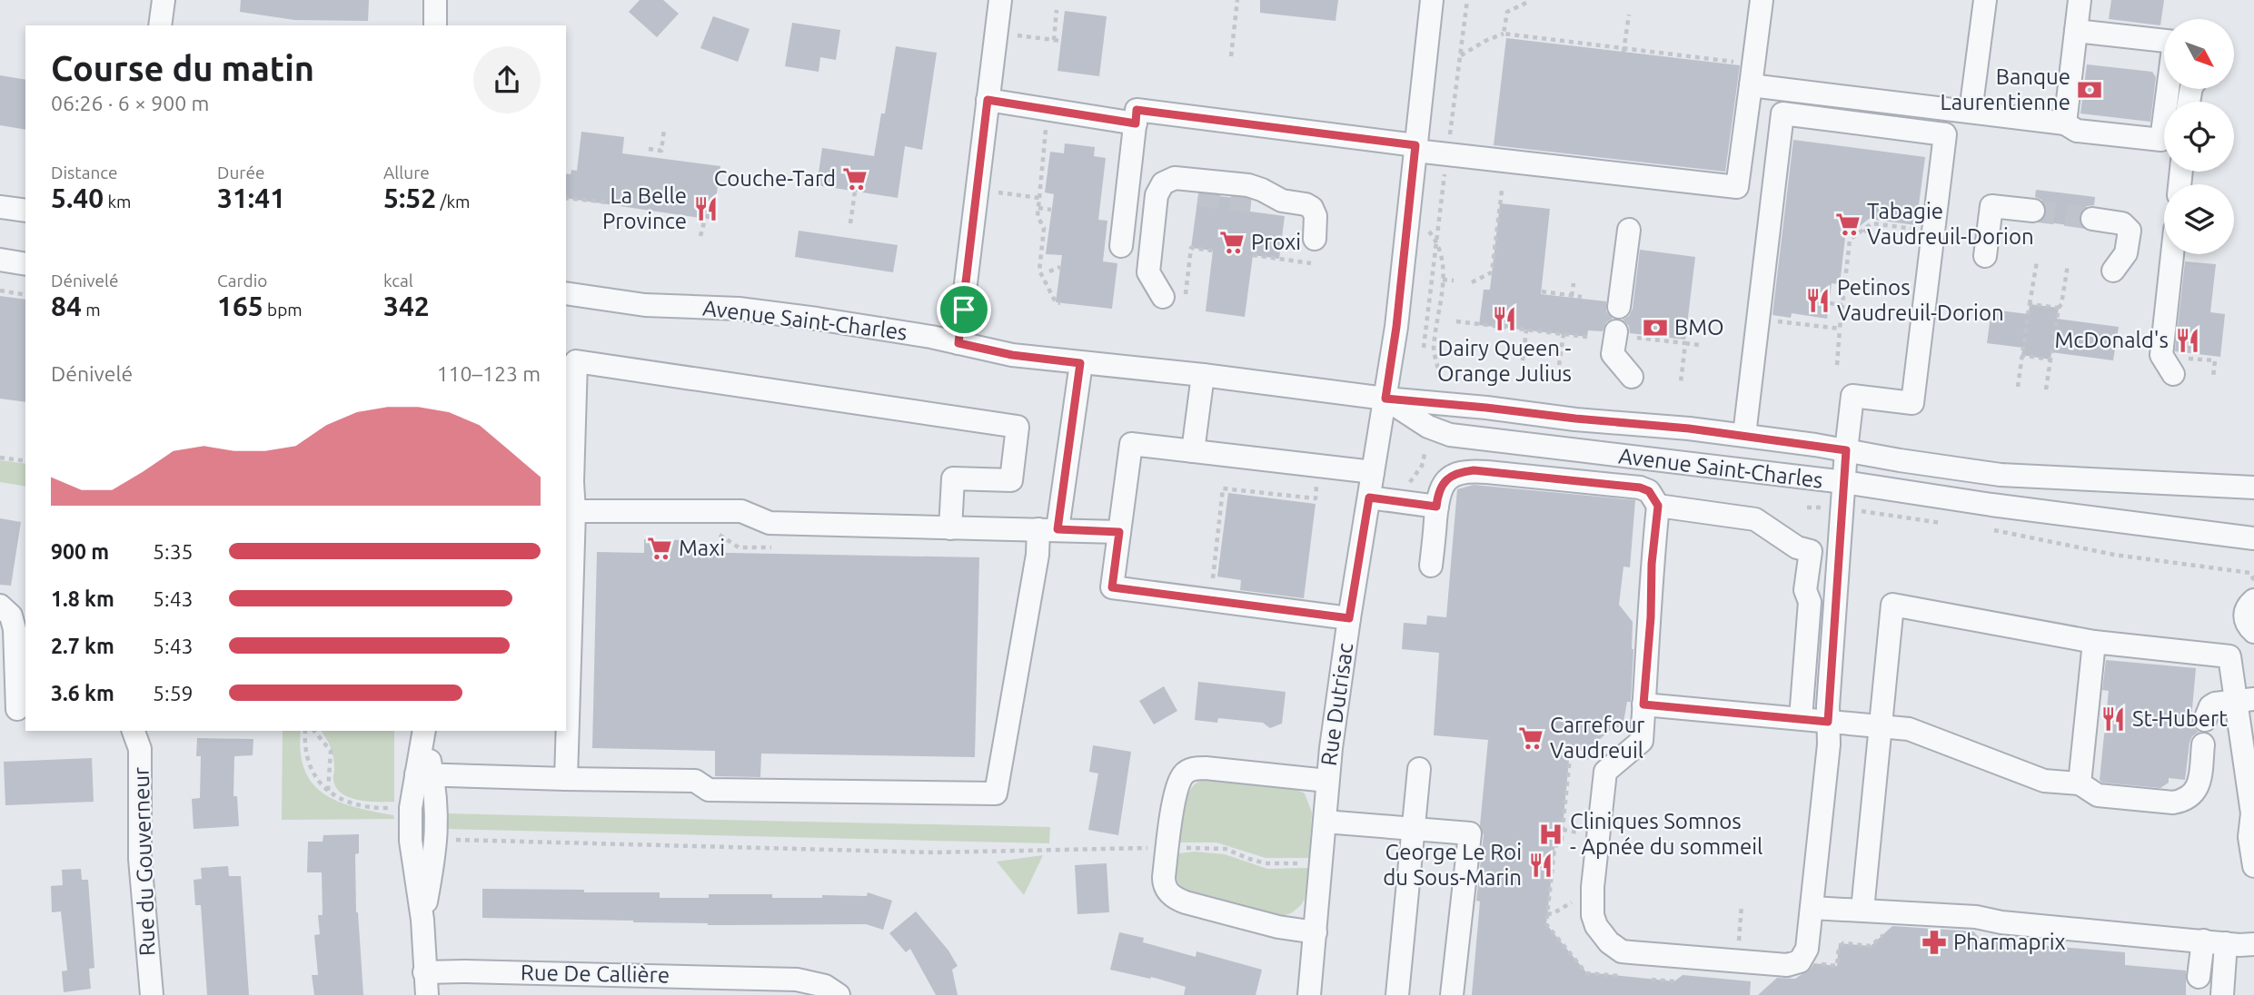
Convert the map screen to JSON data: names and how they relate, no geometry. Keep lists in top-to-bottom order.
{
  "streets": {
    "street": [
      "Avenue Saint-Charles",
      "Rue Dutrisac",
      "Rue du Gouverneur",
      "Rue De Callière"
    ]
  },
  "crossings": [
    ["Avenue Saint-Charles", "Rue Dutrisac"]
  ],
  "places": {
    "bank": ["Banque Laurentienne", "BMO"],
    "supermarket": [
      "Couche-Tard",
      "Tabagie Vaudreuil-Dorion",
      "Proxi",
      "Maxi",
      "Carrefour Vaudreuil"
    ],
    "restaurant": [
      "La Belle Province",
      "Petinos Vaudreuil-Dorion",
      "Dairy Queen - Orange Julius",
      "McDonald's",
      "St-Hubert",
      "George Le Roi du Sous-Marin"
    ],
    "hospital": ["Cliniques Somnos - Apnée du sommeil"],
    "pharmacy": ["Pharmaprix"]
  },
  "north": "bottom right",
  "page": {
    "heading": ["Course du matin", "06:26 · 6 × 900 m"],
    "stats": [
      ["Distance", "5.40 km"],
      ["Durée", "31:41"],
      ["Allure", "5:52 /km"],
      ["Dénivelé", "84 m"],
      ["Cardio", "165 bpm"],
      ["kcal", "342"]
    ],
    "chart": ["Dénivelé", "110–123 m"],
    "list": [
      {
        "name": "900 m",
        "note": "5:35"
      },
      {
        "name": "1.8 km",
        "note": "5:43"
      },
      {
        "name": "2.7 km",
        "note": "5:43"
      },
      {
        "name": "3.6 km",
        "note": "5:59"
      }
    ]
  }
}
